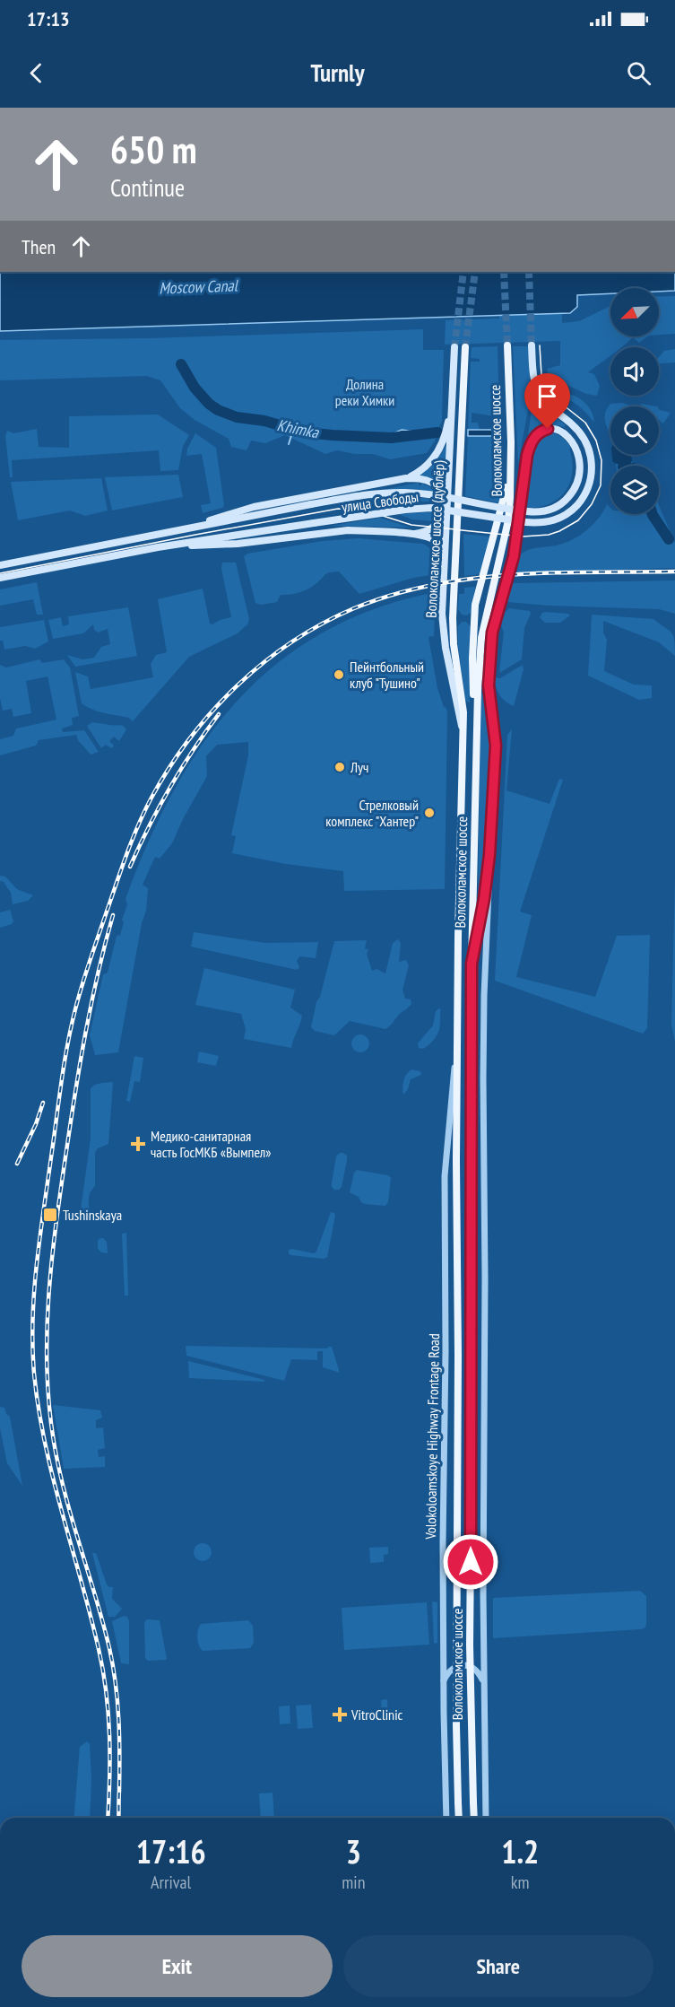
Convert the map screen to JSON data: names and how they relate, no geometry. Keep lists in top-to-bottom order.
{
  "streets": {
    "main road": ["Волоколамское шоссе", "улица Свободы", "Волоколамское шоссе (дублёр)"],
    "street": ["Volokoloamskoye Highway Frontage Road"]
  },
  "crossings": [
    ["Волоколамское шоссе", "Волоколамское шоссе (дублёр)"],
    ["Волоколамское шоссе", "Volokoloamskoye Highway Frontage Road"]
  ],
  "water": ["Moscow Canal", "Khimka"],
  "parks": ["Долина реки Химки"],
  "places": {
    "other": ["Пейнтбольный клуб \"Тушино\"", "Луч", "Стрелковый комплекс \"Хантер\""],
    "health": ["Медико-санитарная часть ГосМКБ «Вымпел»", "VitroClinic"],
    "transit": ["Tushinskaya"]
  },
  "north": "bottom left",
  "page": {
    "status": "17:13",
    "header": "Turnly",
    "turn": ["650 m", "Continue"],
    "then": "Then",
    "eta": [
      "17:16",
      "Arrival",
      "3",
      "min",
      "1.2",
      "km"
    ],
    "buttons": ["Exit", "Share"]
  }
}
